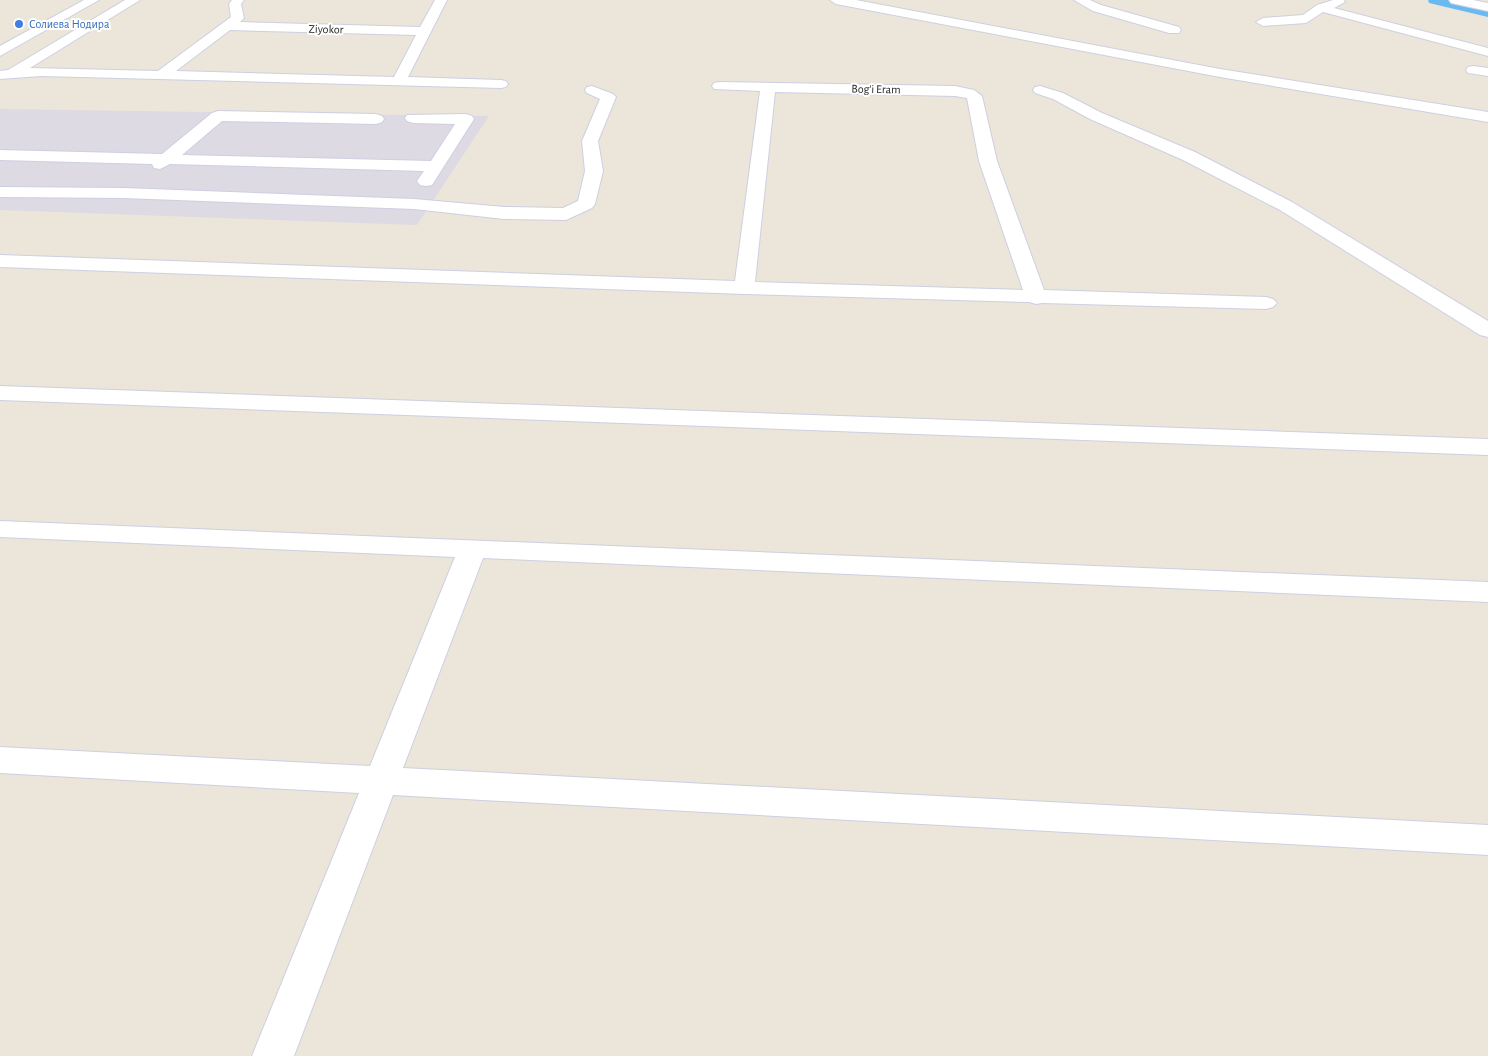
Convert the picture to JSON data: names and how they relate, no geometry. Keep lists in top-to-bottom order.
{
  "streets": {
    "street": ["Ziyokor", "Bog'i Eram"]
  },
  "places": ["Солиева Нодира"]
}
